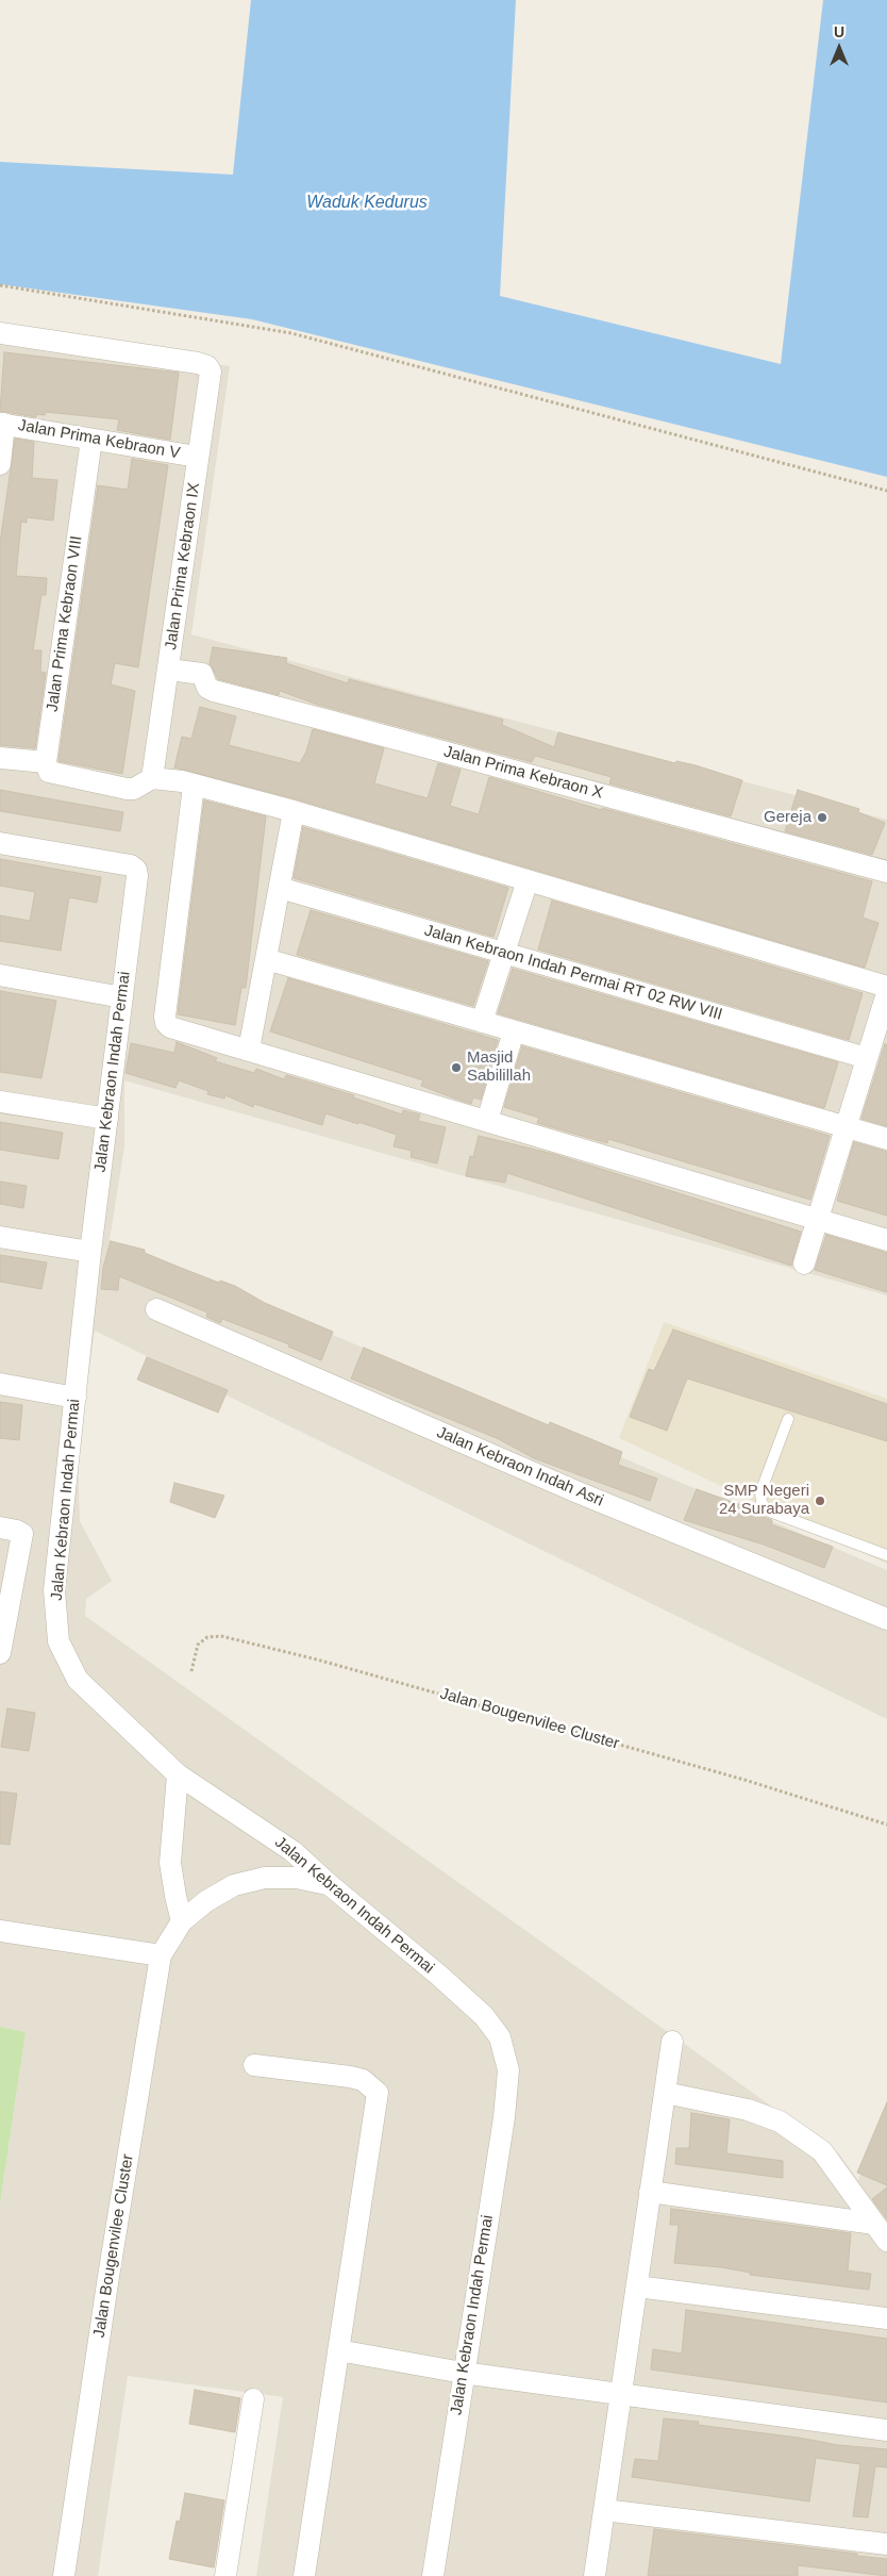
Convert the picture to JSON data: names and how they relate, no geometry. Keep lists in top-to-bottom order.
{
  "streets": {
    "street": [
      "Jalan Prima Kebraon V",
      "Jalan Prima Kebraon IX",
      "Jalan Prima Kebraon VIII",
      "Jalan Prima Kebraon X",
      "Jalan Kebraon Indah Permai RT 02 RW VIII",
      "Jalan Kebraon Indah Permai",
      "Jalan Kebraon Indah Asri",
      "Jalan Bougenvilee Cluster"
    ]
  },
  "crossings": [
    ["Jalan Prima Kebraon V", "Jalan Prima Kebraon IX"],
    ["Jalan Prima Kebraon V", "Jalan Prima Kebraon VIII"],
    ["Jalan Prima Kebraon IX", "Jalan Prima Kebraon X"],
    ["Jalan Kebraon Indah Permai", "Jalan Bougenvilee Cluster"]
  ],
  "water": ["Waduk Kedurus"],
  "places": ["Gereja", "Masjid Sabilillah", "SMP Negeri 24 Surabaya"],
  "north": "top"
}
